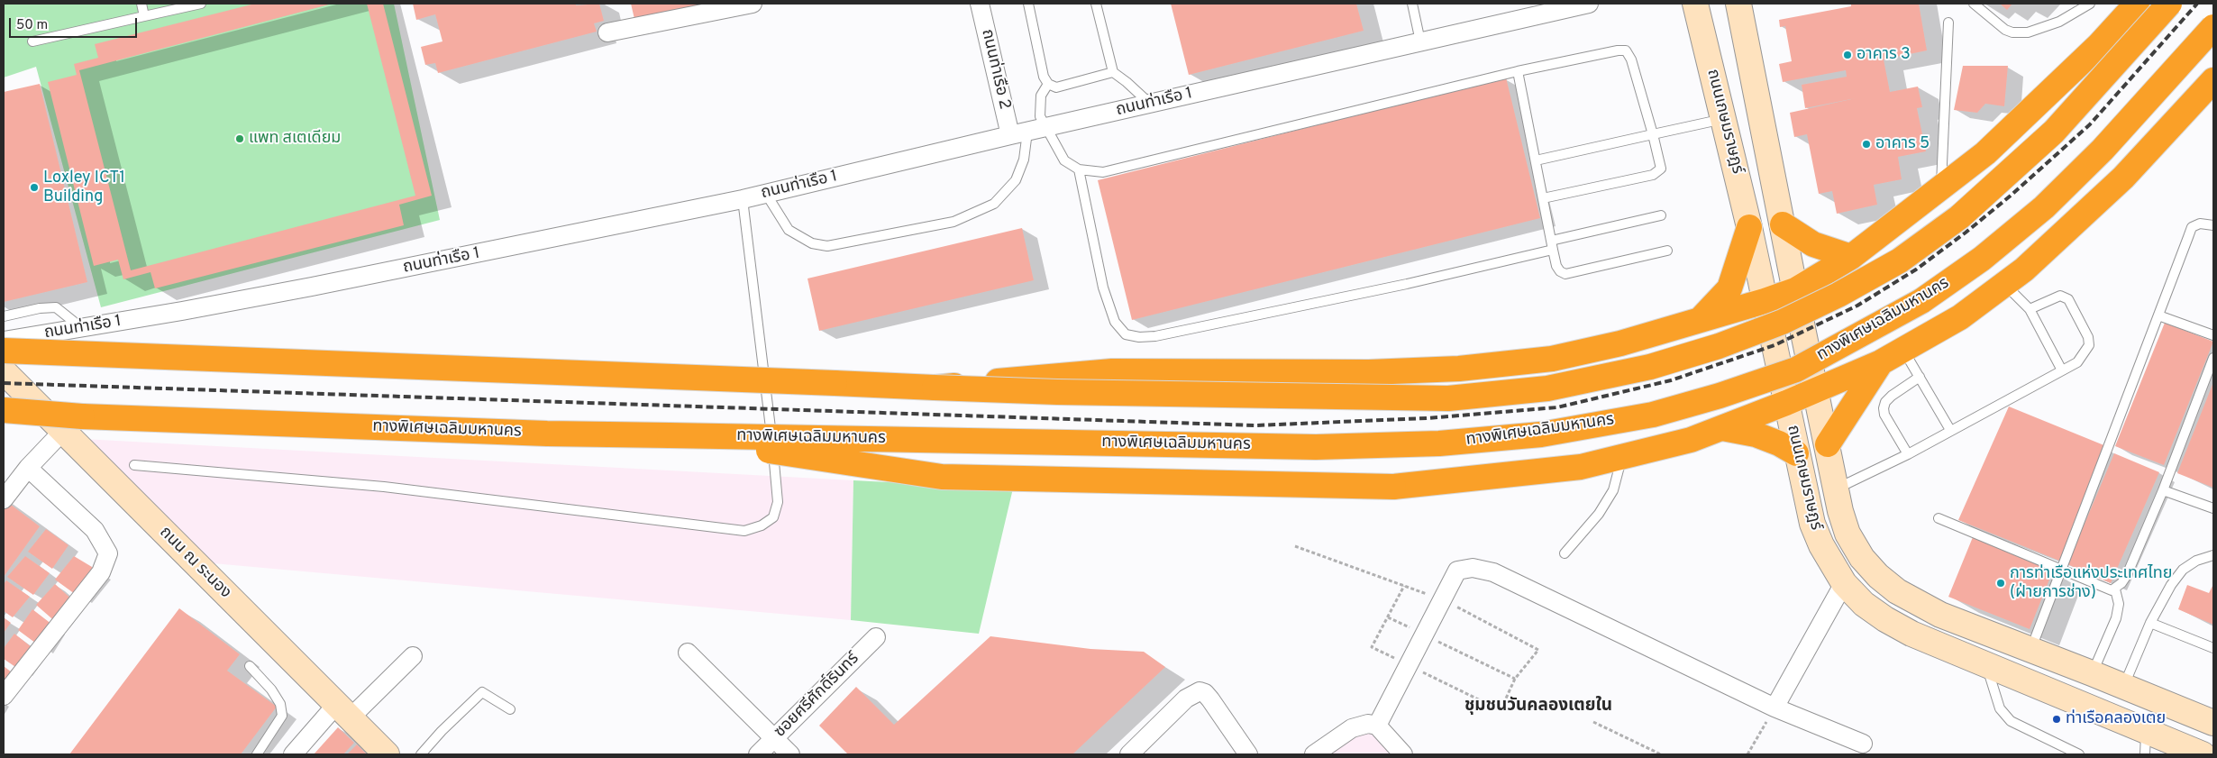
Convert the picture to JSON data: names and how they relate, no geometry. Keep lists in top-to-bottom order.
{
  "streets": {
    "highway": ["ทางพิเศษเฉลิมมหานคร"],
    "street": [
      "ถนนท่าเรือ 2",
      "ถนนท่าเรือ 1",
      "ถนนเกษมราษฎร์",
      "ถนน ณ ระนอง",
      "ซอยศรีศักดิ์รินทร์"
    ]
  },
  "crossings": [
    ["ถนนท่าเรือ 2", "ถนนท่าเรือ 1"]
  ],
  "districts": ["ชุมชนวันคลองเตยใน"],
  "places": [
    "อาคาร 3",
    "แพท สเตเดียม",
    "อาคาร 5",
    "Loxley ICT1 Building",
    "การท่าเรือแห่งประเทศไทย (ฝ่ายการช่าง)",
    "ท่าเรือคลองเตย"
  ],
  "scale_bar": "50 m"
}
